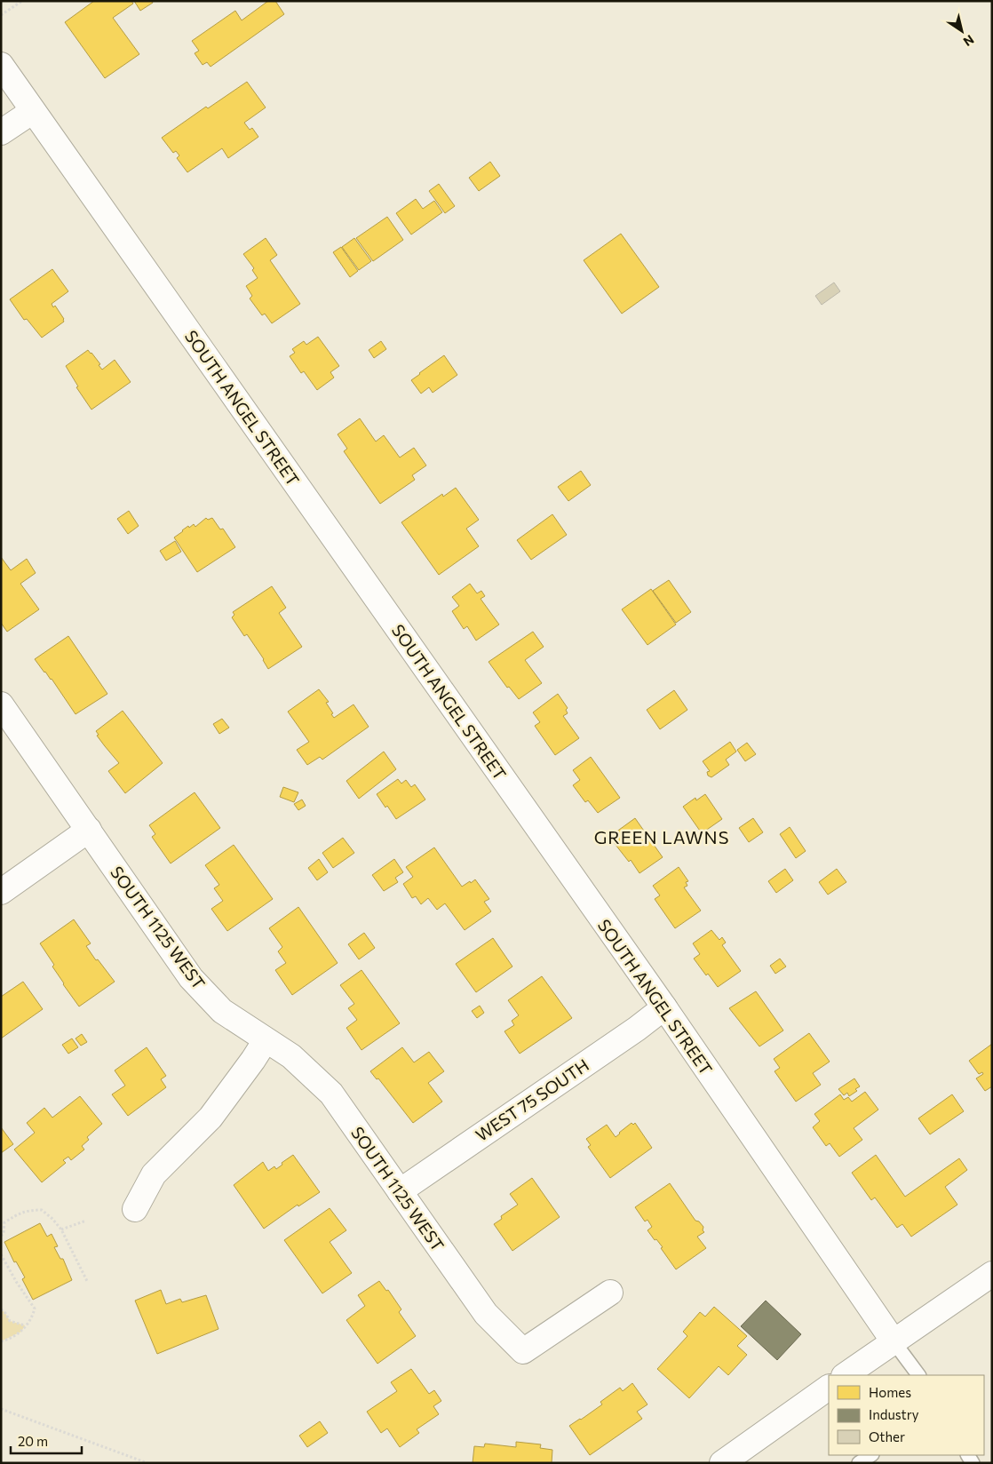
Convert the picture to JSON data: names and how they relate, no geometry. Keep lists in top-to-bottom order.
{
  "streets": {
    "main road": ["SOUTH ANGEL STREET", "SOUTH 1125 WEST", "WEST 75 SOUTH"]
  },
  "crossings": [
    ["SOUTH ANGEL STREET", "WEST 75 SOUTH"],
    ["SOUTH 1125 WEST", "WEST 75 SOUTH"]
  ],
  "districts": ["GREEN LAWNS"],
  "legend": ["Homes", "Industry", "Other"],
  "scale_bar": "20 m",
  "north": "bottom right"
}
